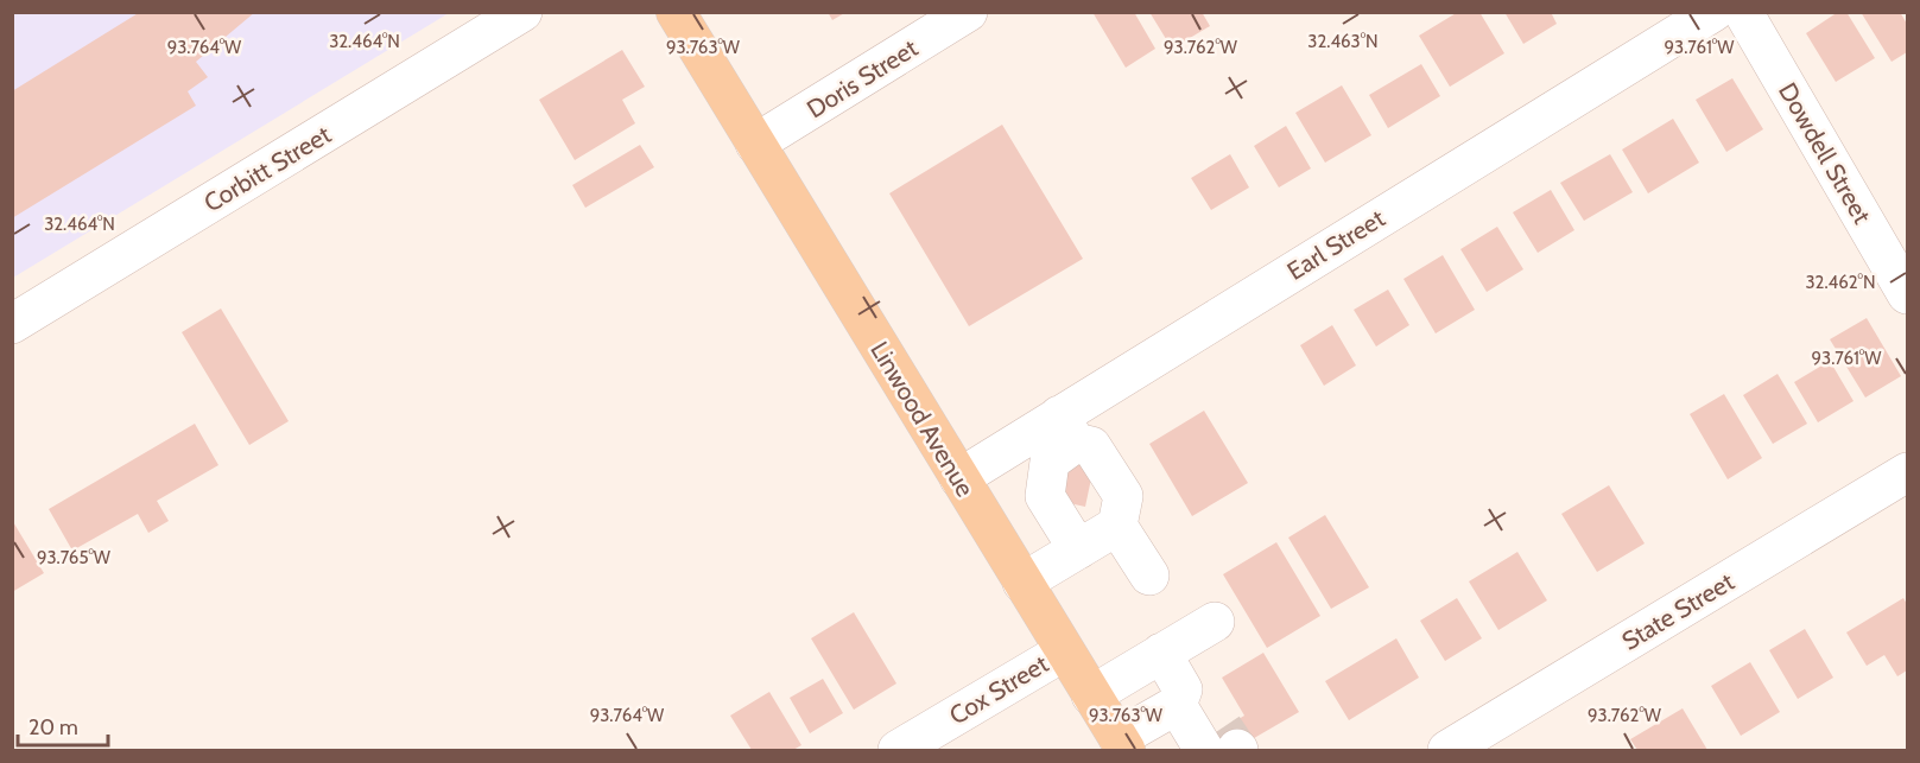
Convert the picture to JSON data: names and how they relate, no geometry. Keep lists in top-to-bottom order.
{
  "streets": {
    "main road": ["Linwood Avenue"],
    "street": [
      "Doris Street",
      "Dowdell Street",
      "Corbitt Street",
      "Earl Street",
      "State Street",
      "Cox Street"
    ]
  },
  "crossings": [
    ["Doris Street", "Linwood Avenue"],
    ["Earl Street", "Linwood Avenue"],
    ["Linwood Avenue", "Cox Street"]
  ],
  "scale_bar": "20 m",
  "coordinates": [
    "32.464°N",
    "32.463°N",
    "93.764°W",
    "93.763°W",
    "93.762°W",
    "93.761°W",
    "32.462°N",
    "93.765°W"
  ]
}
